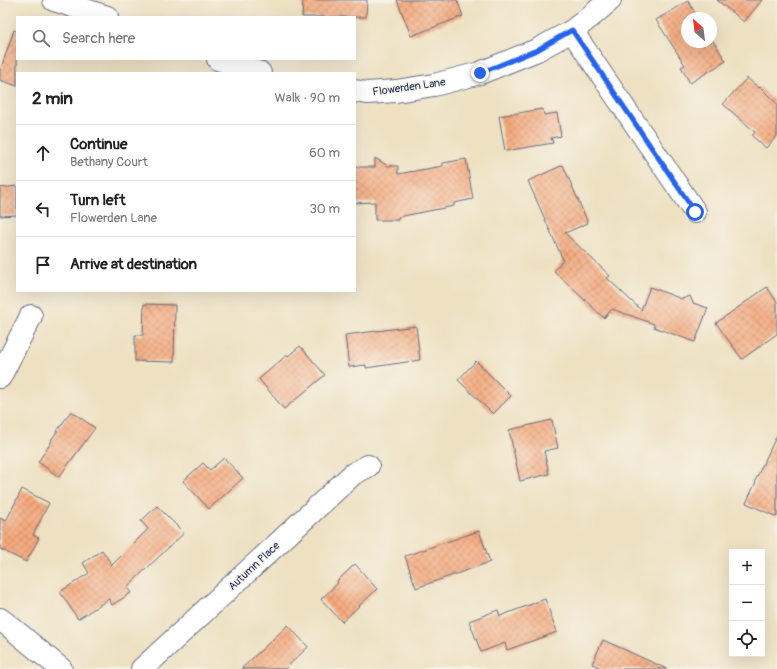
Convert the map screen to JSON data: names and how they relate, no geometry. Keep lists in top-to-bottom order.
{
  "streets": {
    "street": ["Flowerden Lane", "Autumn Place"]
  },
  "north": "top left",
  "page": {
    "search": "Search here",
    "heading": ["2 min", "Walk · 90 m"],
    "list": [
      ["Continue", "Bethany Court", "60 m"],
      ["Turn left", "Flowerden Lane", "30 m"],
      "Arrive at destination"
    ],
    "map_buttons": ["+", "−"]
  }
}
